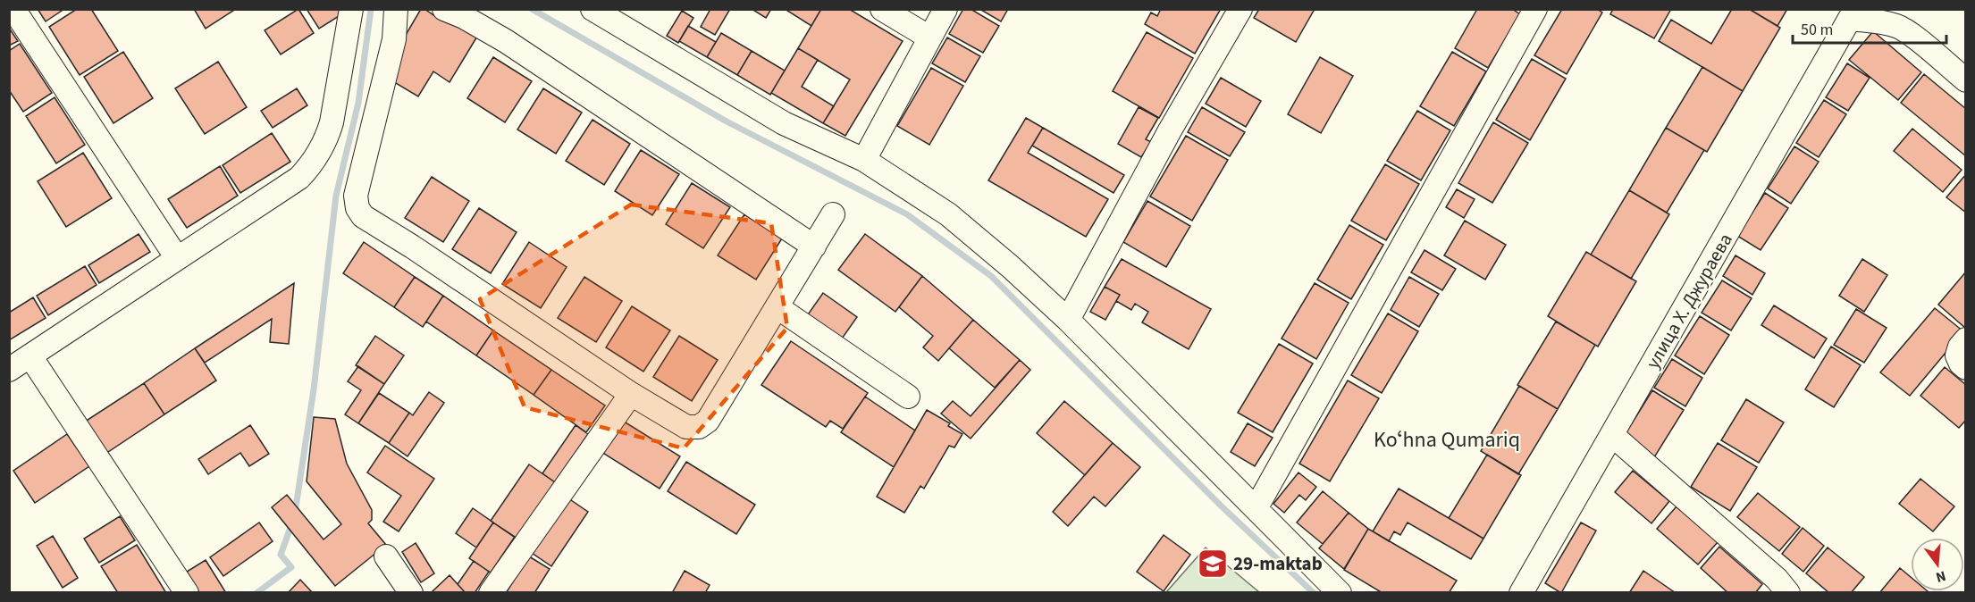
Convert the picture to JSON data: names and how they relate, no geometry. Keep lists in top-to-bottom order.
{
  "streets": {
    "street": ["улица Х. Джураева"]
  },
  "districts": ["Koʻhna Qumariq"],
  "places": {
    "school or university": ["29-maktab"]
  },
  "scale_bar": "50 m",
  "north": "bottom"
}
